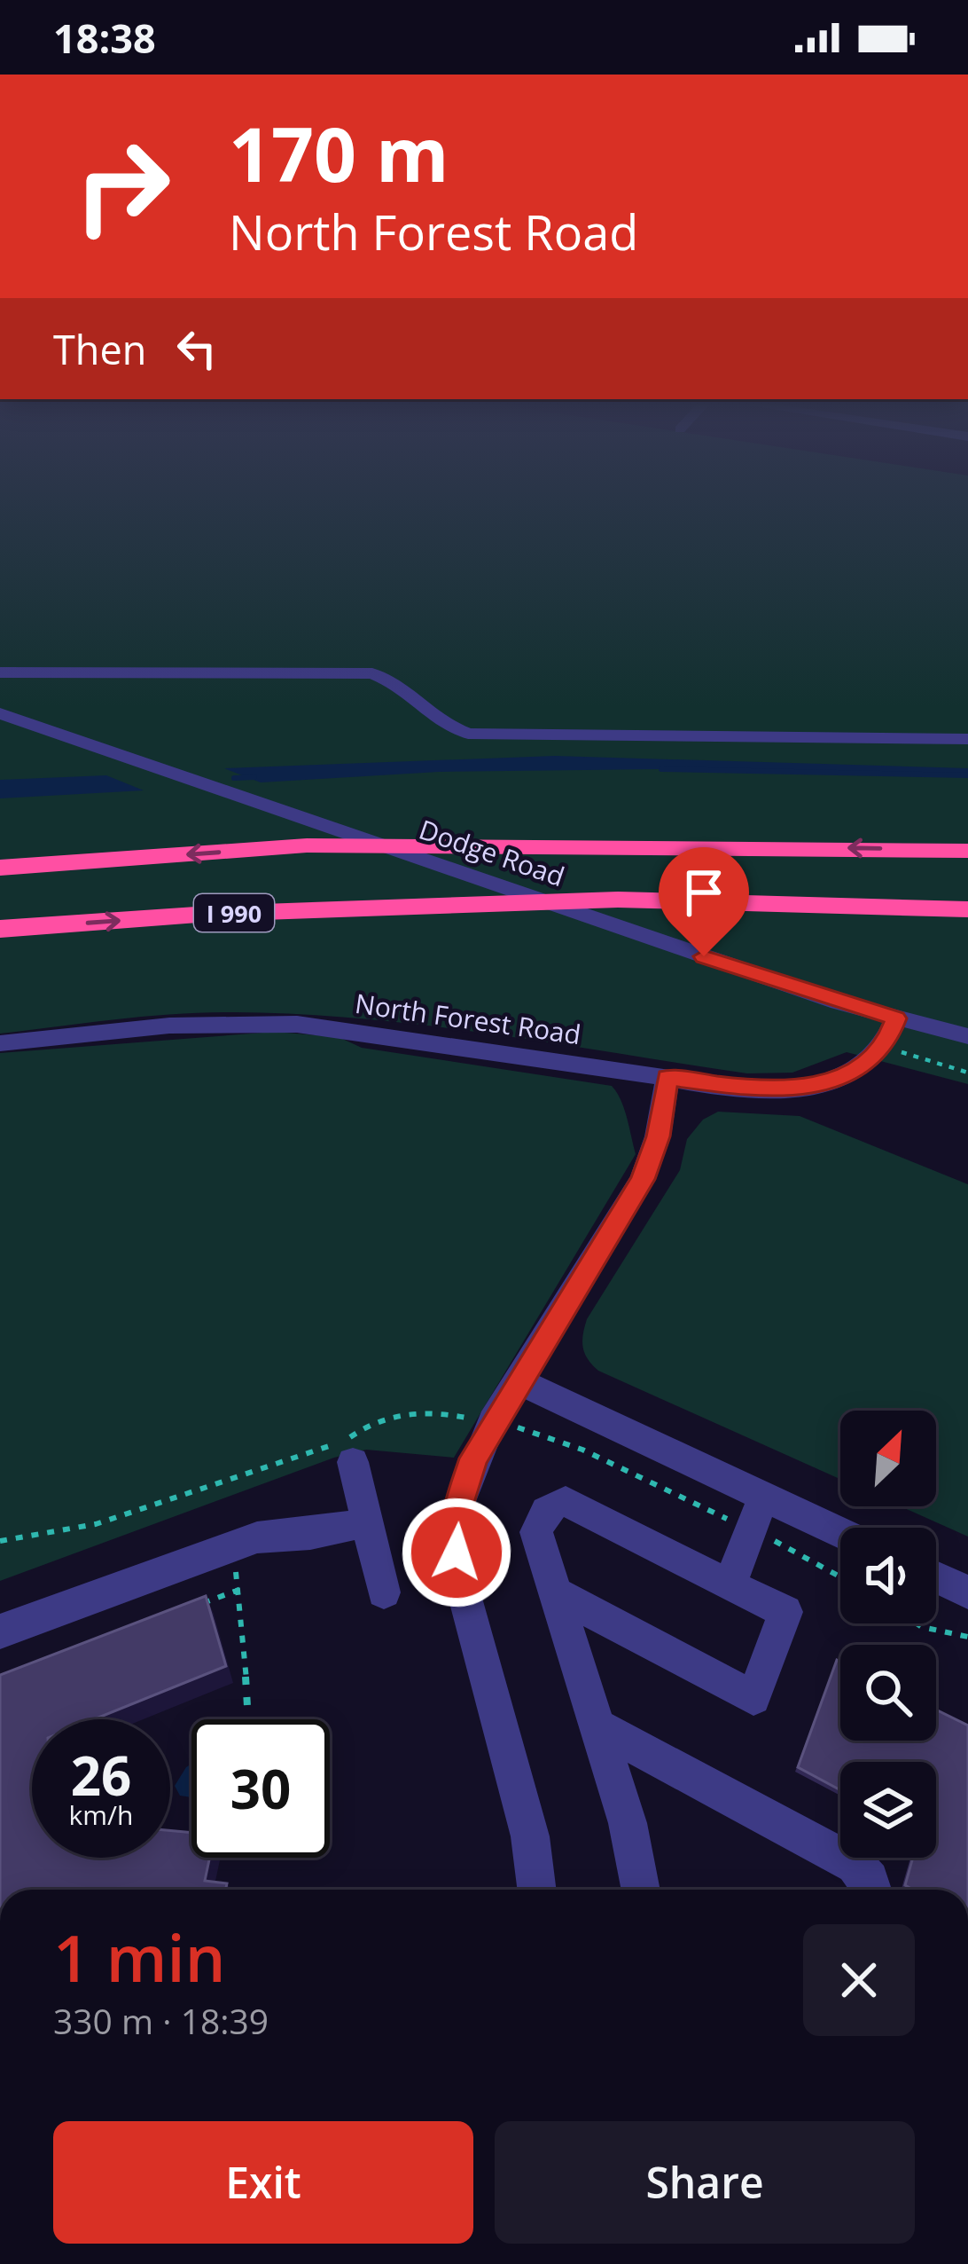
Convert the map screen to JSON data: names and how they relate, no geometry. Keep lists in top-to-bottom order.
{
  "streets": {
    "highway": ["I 990"],
    "street": ["Dodge Road", "North Forest Road"]
  },
  "north": "top right",
  "page": {
    "status": "18:38",
    "turn": ["170 m", "North Forest Road"],
    "then": "Then",
    "speed": "26 km/h",
    "limit": "30",
    "heading": ["1 min", "330 m · 18:39"],
    "buttons": ["Exit", "Share"]
  }
}
